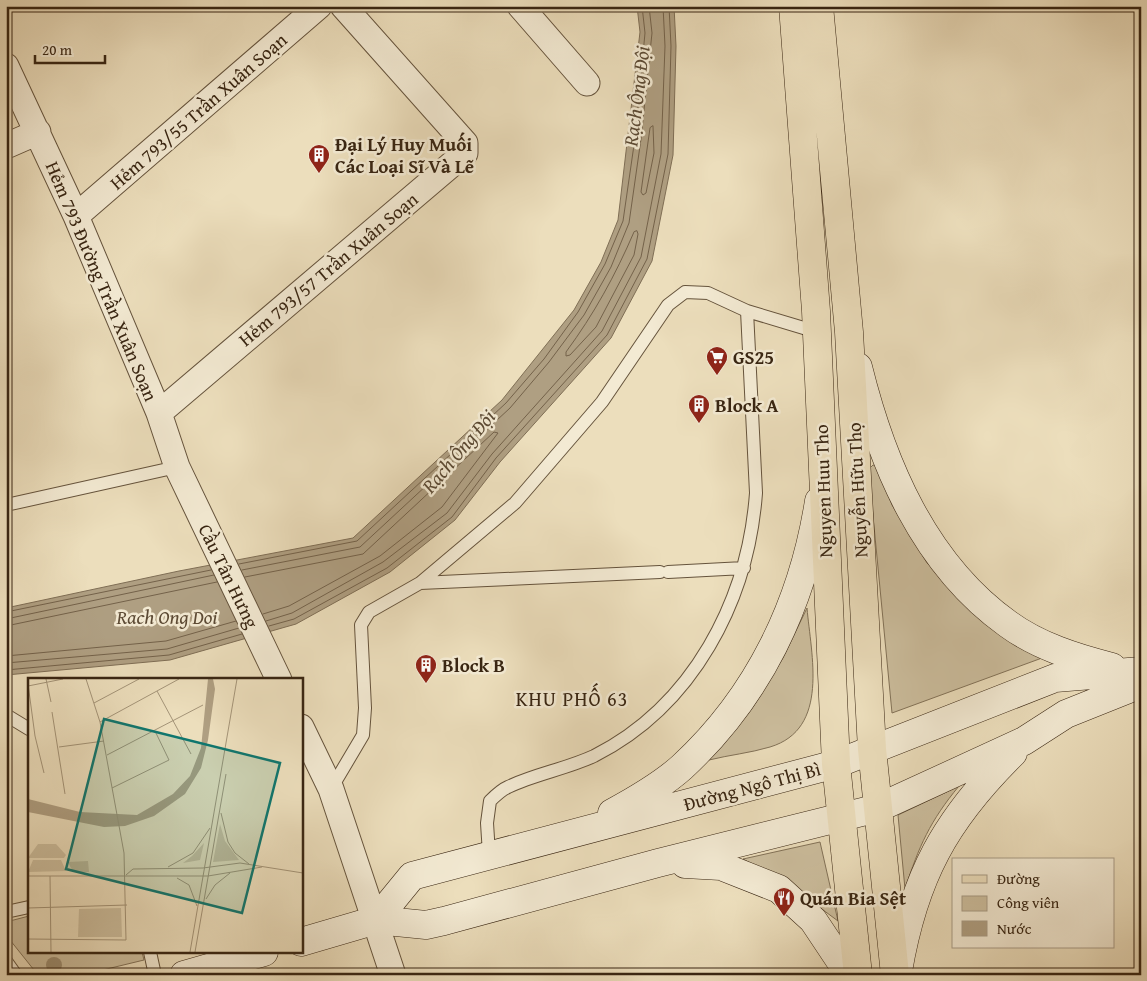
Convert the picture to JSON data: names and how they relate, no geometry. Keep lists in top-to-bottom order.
{
  "streets": {
    "main road": ["Nguyễn Hữu Thọ", "Nguyen Huu Tho"],
    "street": [
      "Hẻm 793/55 Trần Xuân Soạn",
      "Hẻm 793/57 Trần Xuân Soạn",
      "Hẻm 793 Đường Trần Xuân Soạn",
      "Cầu Tân Hưng",
      "Đường Ngô Thị Bì"
    ]
  },
  "crossings": [
    ["Hẻm 793/55 Trần Xuân Soạn", "Hẻm 793 Đường Trần Xuân Soạn"],
    ["Hẻm 793/57 Trần Xuân Soạn", "Hẻm 793 Đường Trần Xuân Soạn"],
    ["Hẻm 793 Đường Trần Xuân Soạn", "Cầu Tân Hưng"],
    ["Nguyễn Hữu Thọ", "Đường Ngô Thị Bì"],
    ["Nguyen Huu Tho", "Đường Ngô Thị Bì"]
  ],
  "districts": ["KHU PHỐ 63"],
  "water": ["Rạch Ông Đội", "Rach Ong Doi"],
  "places": {
    "building": ["Đại Lý Huy Muối Các Loại Sĩ Và Lẽ", "Block A", "Block B"],
    "supermarket": ["GS25"],
    "restaurant": ["Quán Bia Sệt"]
  },
  "legend": ["Đường", "Công viên", "Nước"],
  "scale_bar": "20 m"
}
